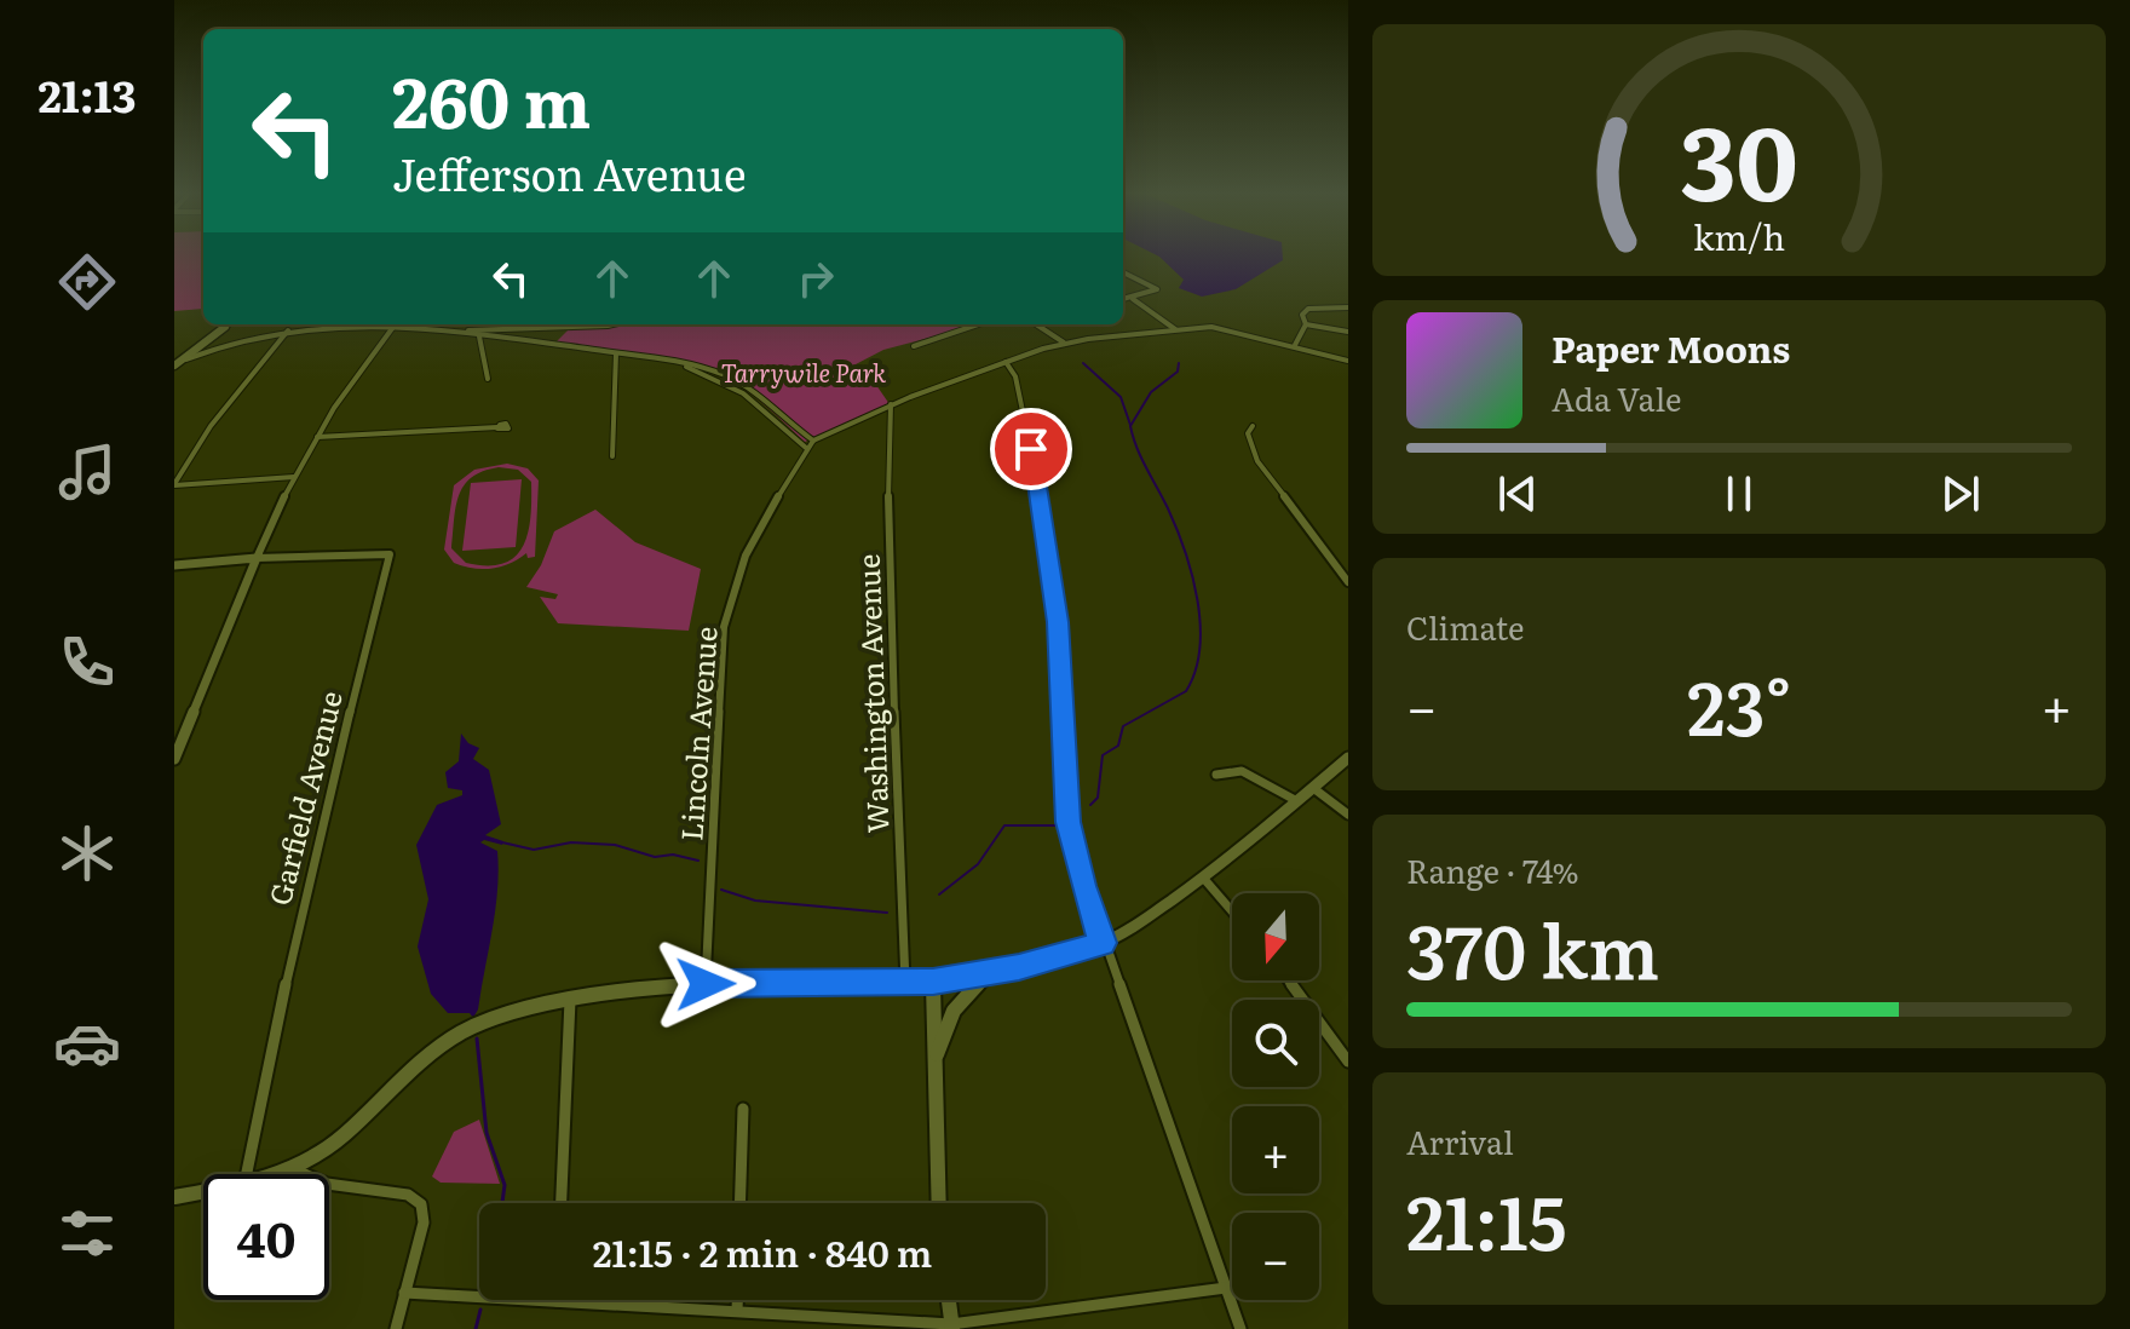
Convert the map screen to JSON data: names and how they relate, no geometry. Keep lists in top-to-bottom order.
{
  "streets": {
    "street": ["Washington Avenue", "Lincoln Avenue", "Garfield Avenue"]
  },
  "crossings": [
    ["Washington Avenue", "Lincoln Avenue"]
  ],
  "parks": ["Tarrywile Park"],
  "north": "bottom",
  "page": {
    "tabs": "21:13",
    "turn": ["260 m", "Jefferson Avenue"],
    "song": ["Paper Moons", "Ada Vale"],
    "tile": [
      "Climate",
      ["Range · 74%", "370 km"],
      ["Arrival", "21:15"]
    ],
    "heat": ["−", "23°", "+"],
    "map_buttons": ["+", "−"],
    "limit": "40",
    "trip": "21:15 · 2 min · 840 m",
    "gauge": ["30", "km/h"]
  }
}
